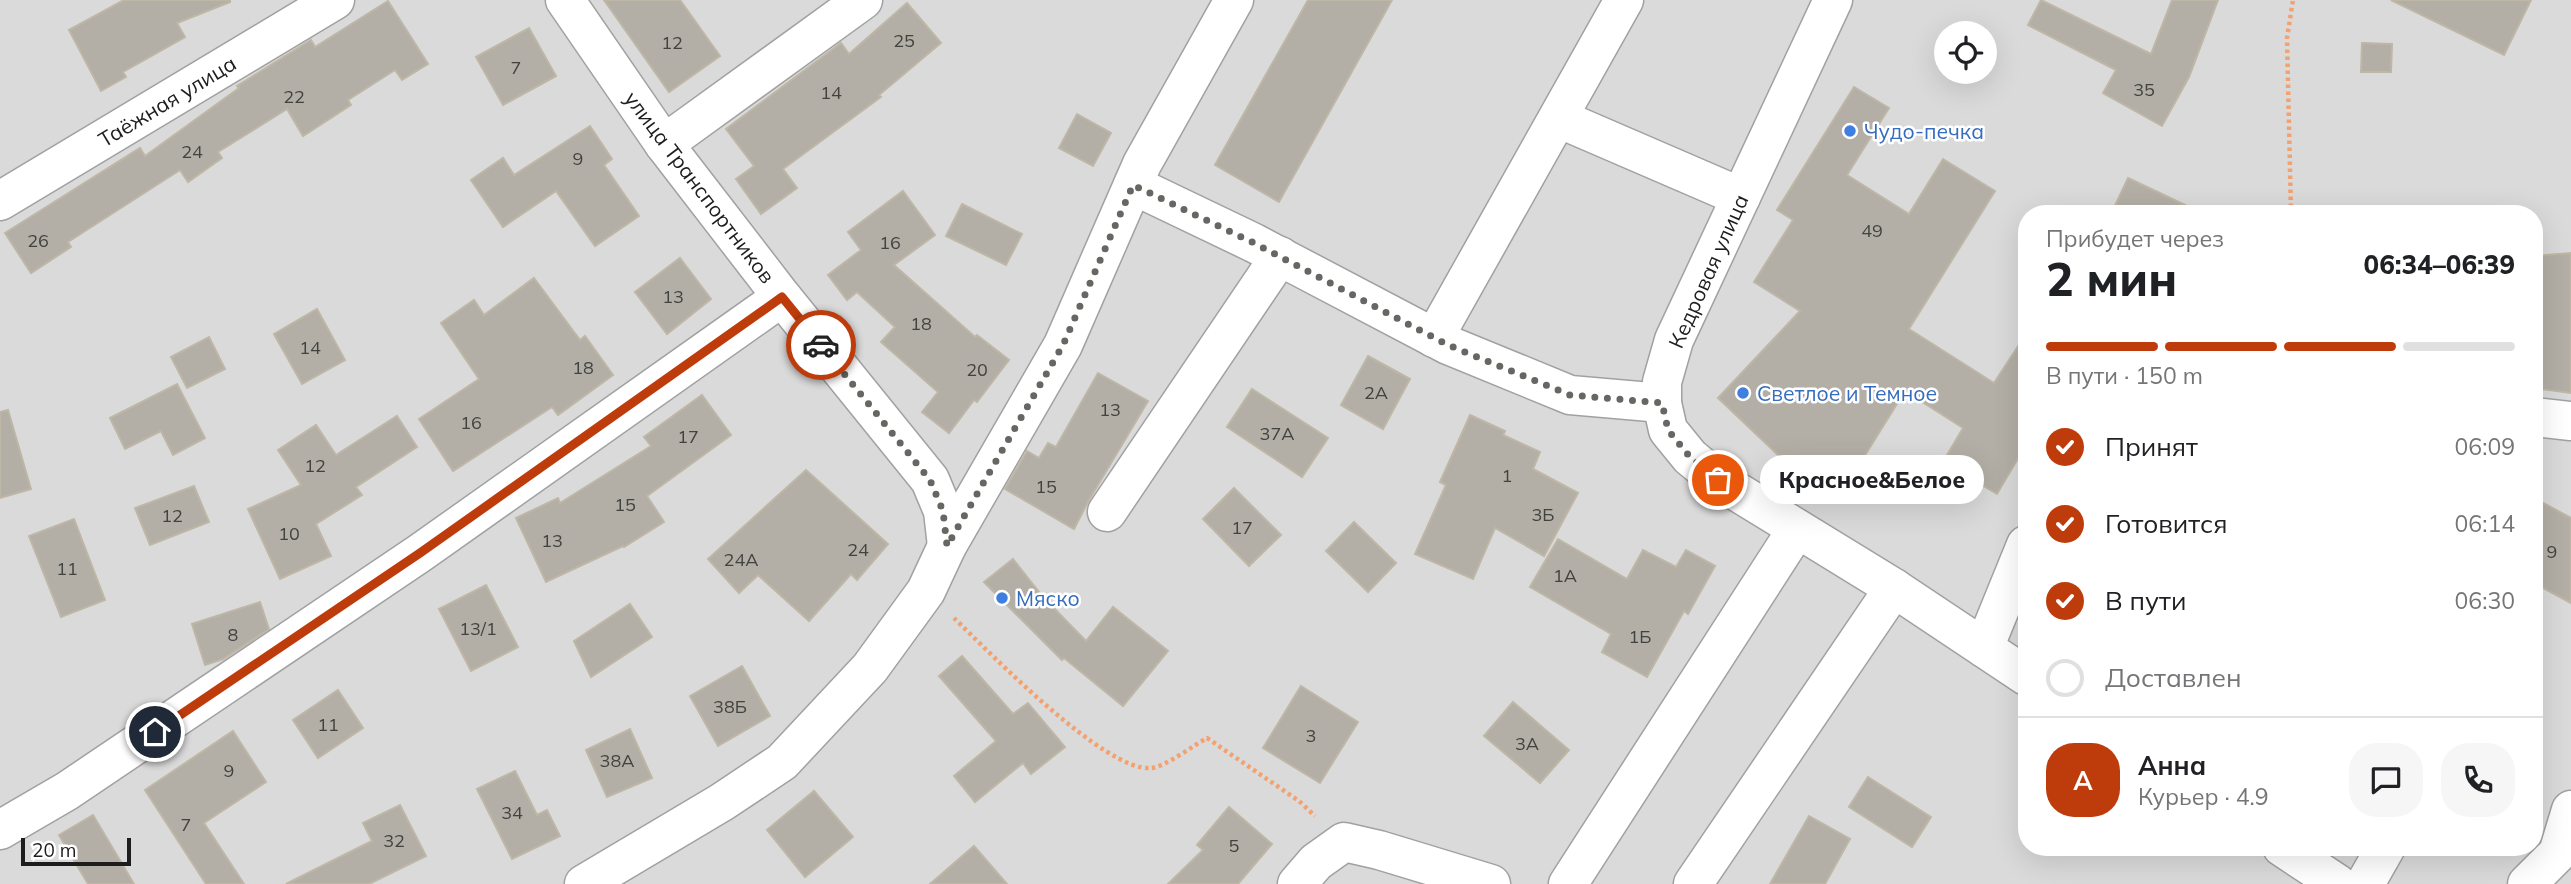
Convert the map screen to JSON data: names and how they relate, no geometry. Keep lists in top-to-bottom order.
{
  "streets": {
    "street": ["Таёжная улица", "улица Транспортников", "Кедровая улица"]
  },
  "places": [
    "Чудо-печка",
    "Светлое и Темное",
    "Красное&Белое",
    "Мяско"
  ],
  "house_numbers": [
    "25",
    "12",
    "7",
    "35",
    "14",
    "22",
    "24",
    "9",
    "49",
    "26",
    "16",
    "13",
    "18",
    "14",
    "18",
    "20",
    "2А",
    "13",
    "16",
    "37А",
    "17",
    "12",
    "1",
    "15",
    "15",
    "3Б",
    "12",
    "17",
    "10",
    "13",
    "24",
    "9",
    "24А",
    "11",
    "1А",
    "13/1",
    "8",
    "1Б",
    "38Б",
    "11",
    "3",
    "3А",
    "38А",
    "9",
    "34",
    "7",
    "32",
    "5"
  ],
  "scale_bar": "20 m",
  "page": {
    "heading": ["2 мин", "Прибудет через", "06:34–06:39"],
    "panel": ["Анна", "Курьер · 4.9"],
    "bar": "В пути · 150 m",
    "list": [
      ["Принят", "06:09"],
      ["Готовится", "06:14"],
      ["В пути", "06:30"],
      "Доставлен"
    ],
    "bubble": "Красное&Белое",
    "round": "А",
    "scale": "20 m"
  }
}
